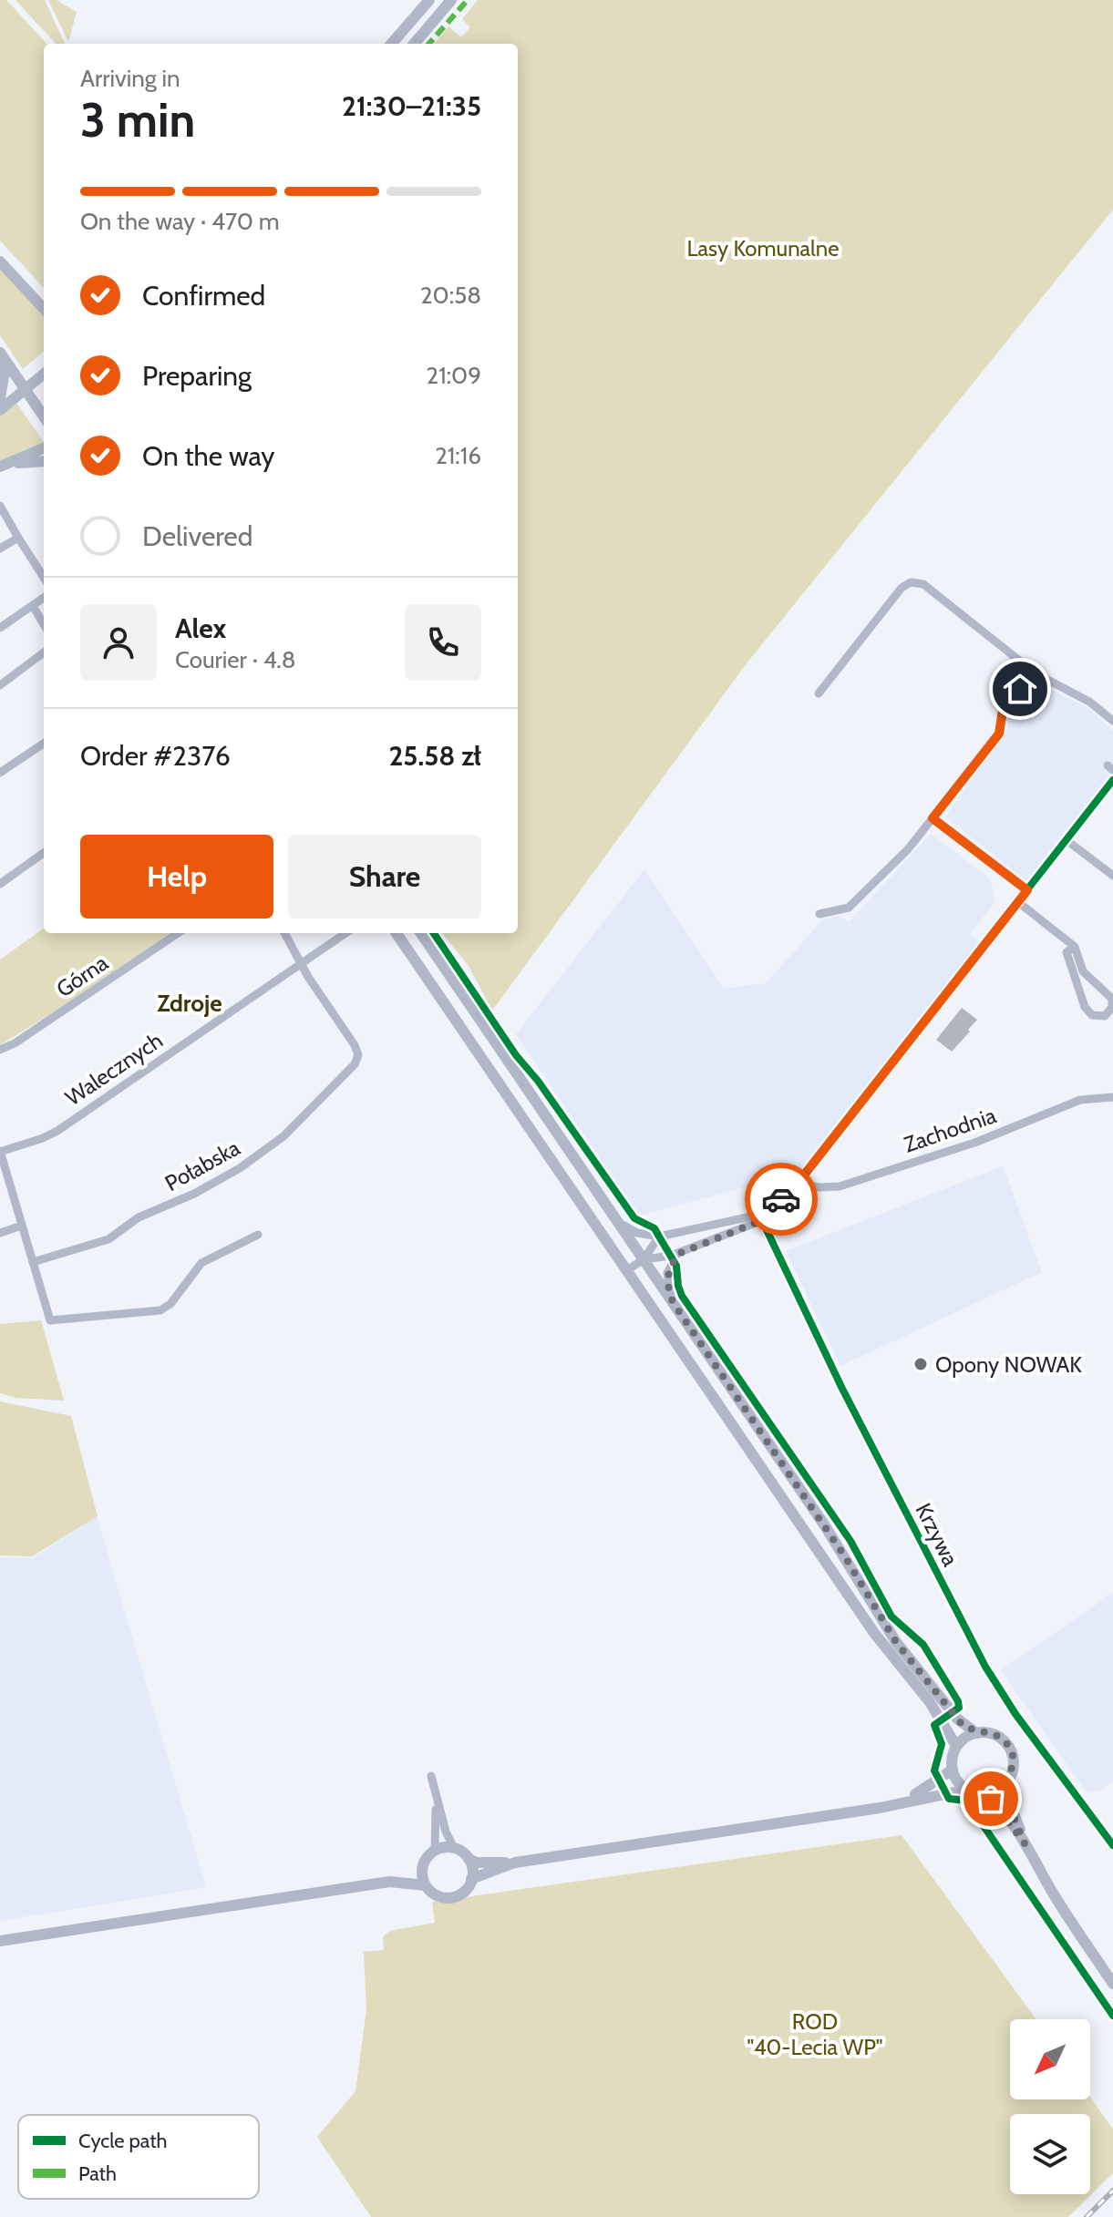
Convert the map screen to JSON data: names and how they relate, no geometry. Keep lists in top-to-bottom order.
{
  "streets": {
    "street": [
      "Górna",
      "Walecznych",
      "Zachodnia",
      "Połabska",
      "Krzywa"
    ]
  },
  "crossings": [
    ["Walecznych", "Połabska"]
  ],
  "districts": ["Zdroje"],
  "parks": ["Lasy Komunalne", "ROD \"40-Lecia WP\""],
  "places": ["Opony NOWAK"],
  "legend": ["Cycle path", "Path"],
  "north": "bottom left",
  "page": {
    "heading": ["3 min", "Arriving in", "21:30–21:35"],
    "panel": [
      "Alex",
      "Courier · 4.8",
      "Order #2376",
      "25.58 zł"
    ],
    "bar": "On the way · 470 m",
    "list": [
      ["Confirmed", "20:58"],
      ["Preparing", "21:09"],
      ["On the way", "21:16"],
      "Delivered"
    ],
    "buttons": ["Help", "Share"]
  }
}
